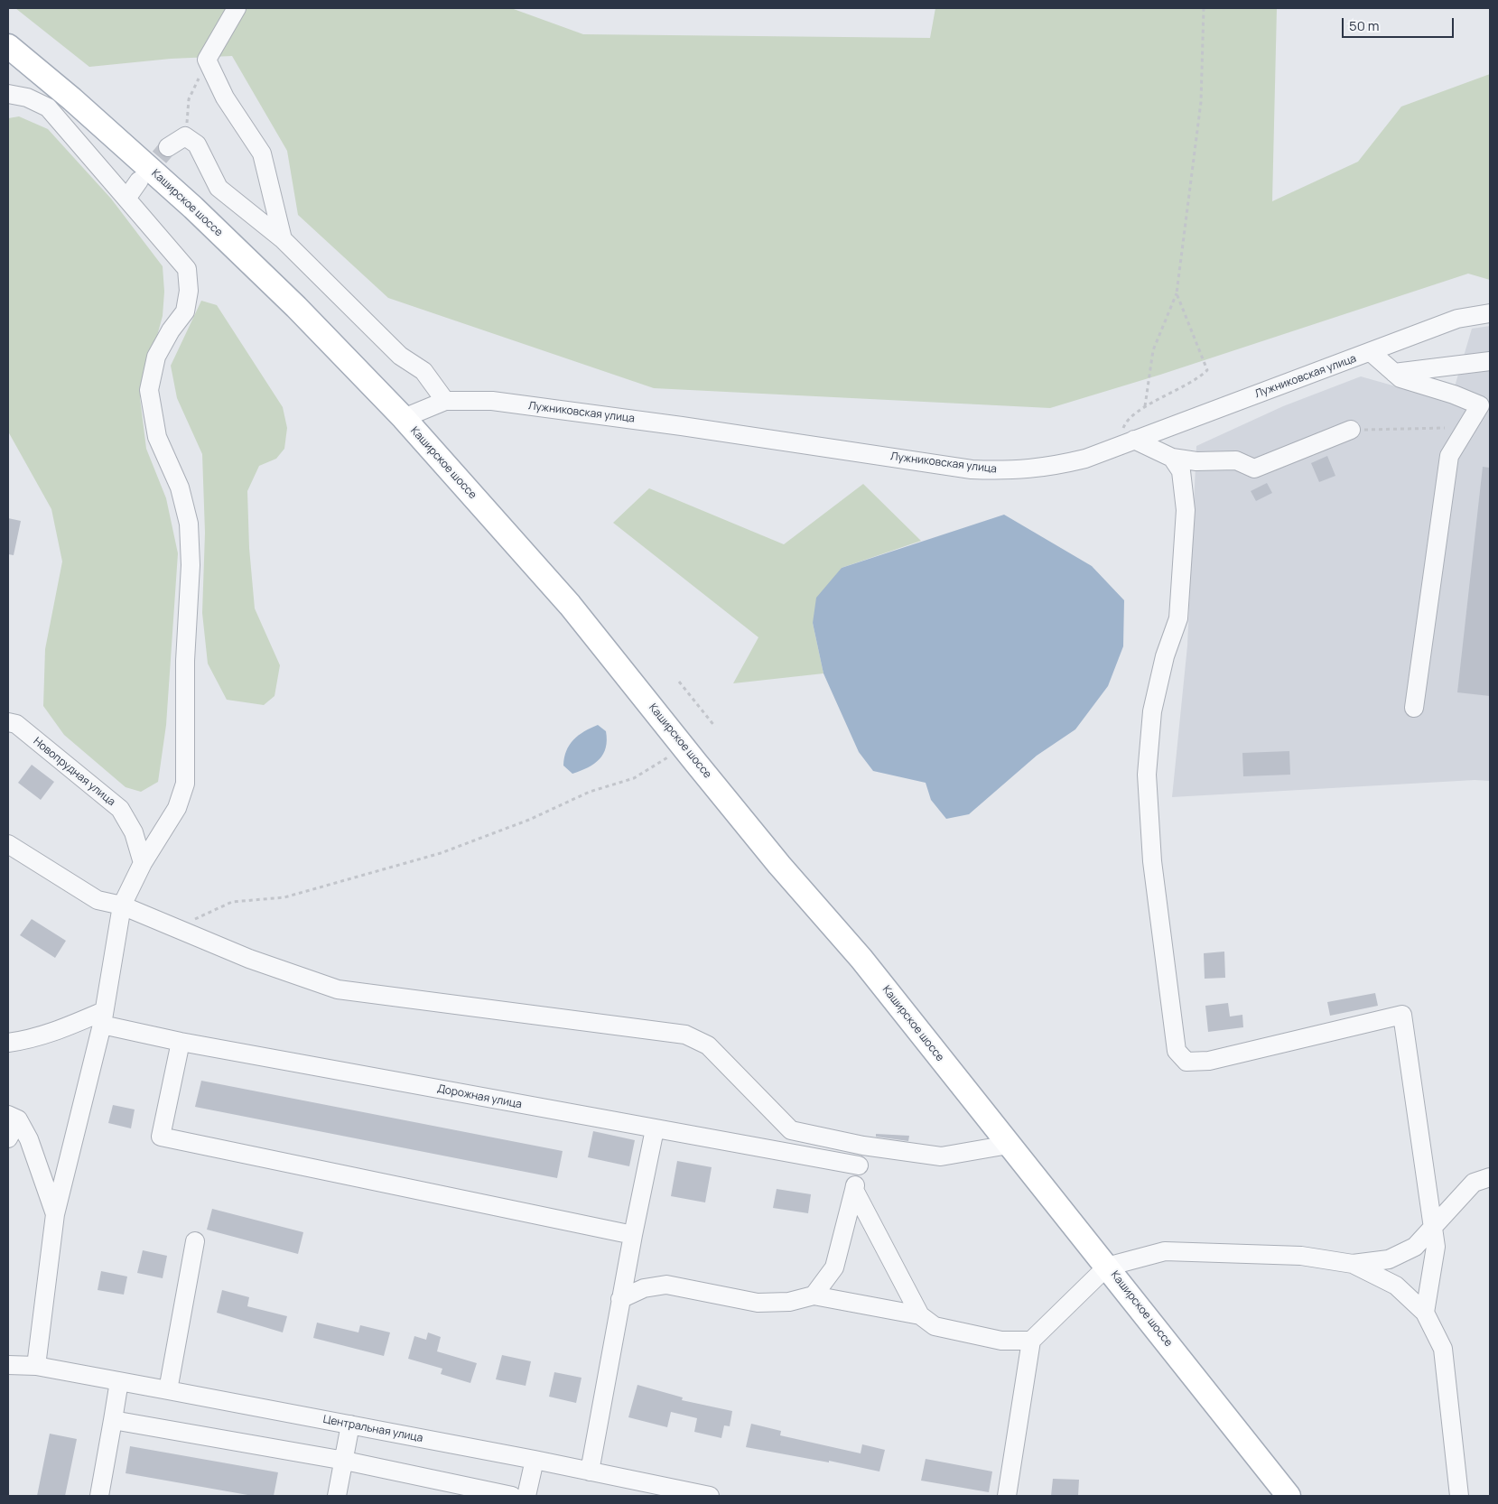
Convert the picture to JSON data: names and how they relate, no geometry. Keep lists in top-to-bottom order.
{
  "streets": {
    "main road": ["Каширское шоссе"],
    "street": [
      "Лужниковская улица",
      "Новопрудная улица",
      "Дорожная улица",
      "Центральная улица"
    ]
  },
  "crossings": [
    ["Каширское шоссе", "Лужниковская улица"]
  ],
  "scale_bar": "50 m"
}
